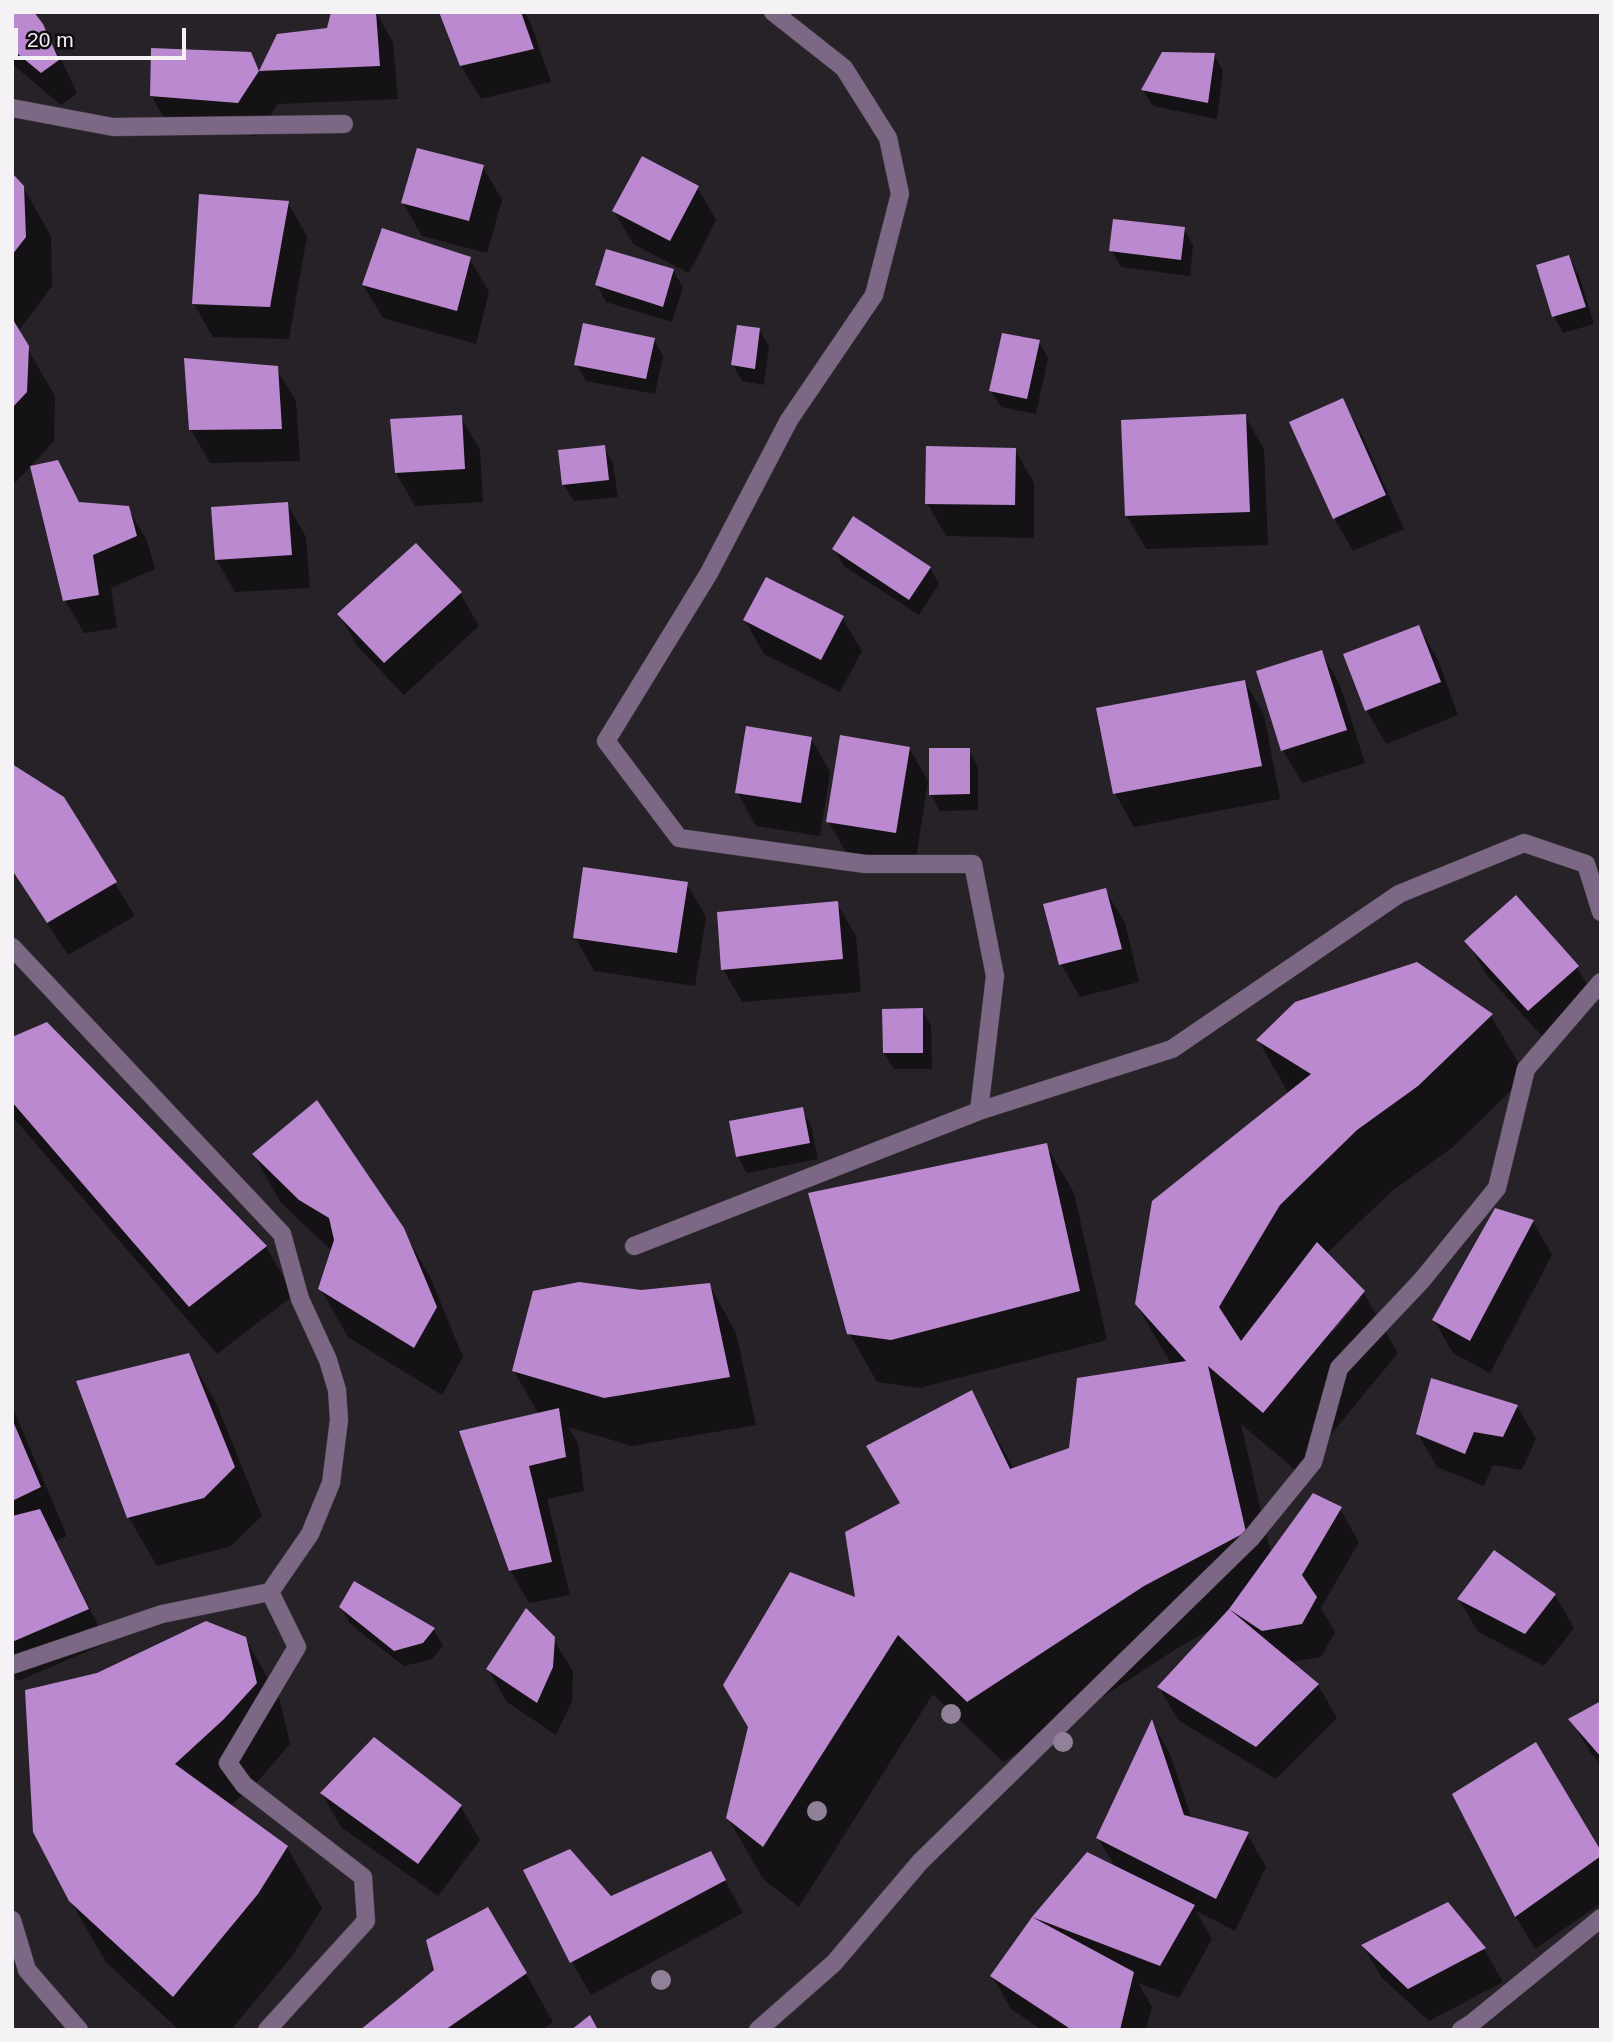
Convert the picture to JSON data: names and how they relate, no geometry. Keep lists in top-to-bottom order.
{
  "scale_bar": "20 m"
}
